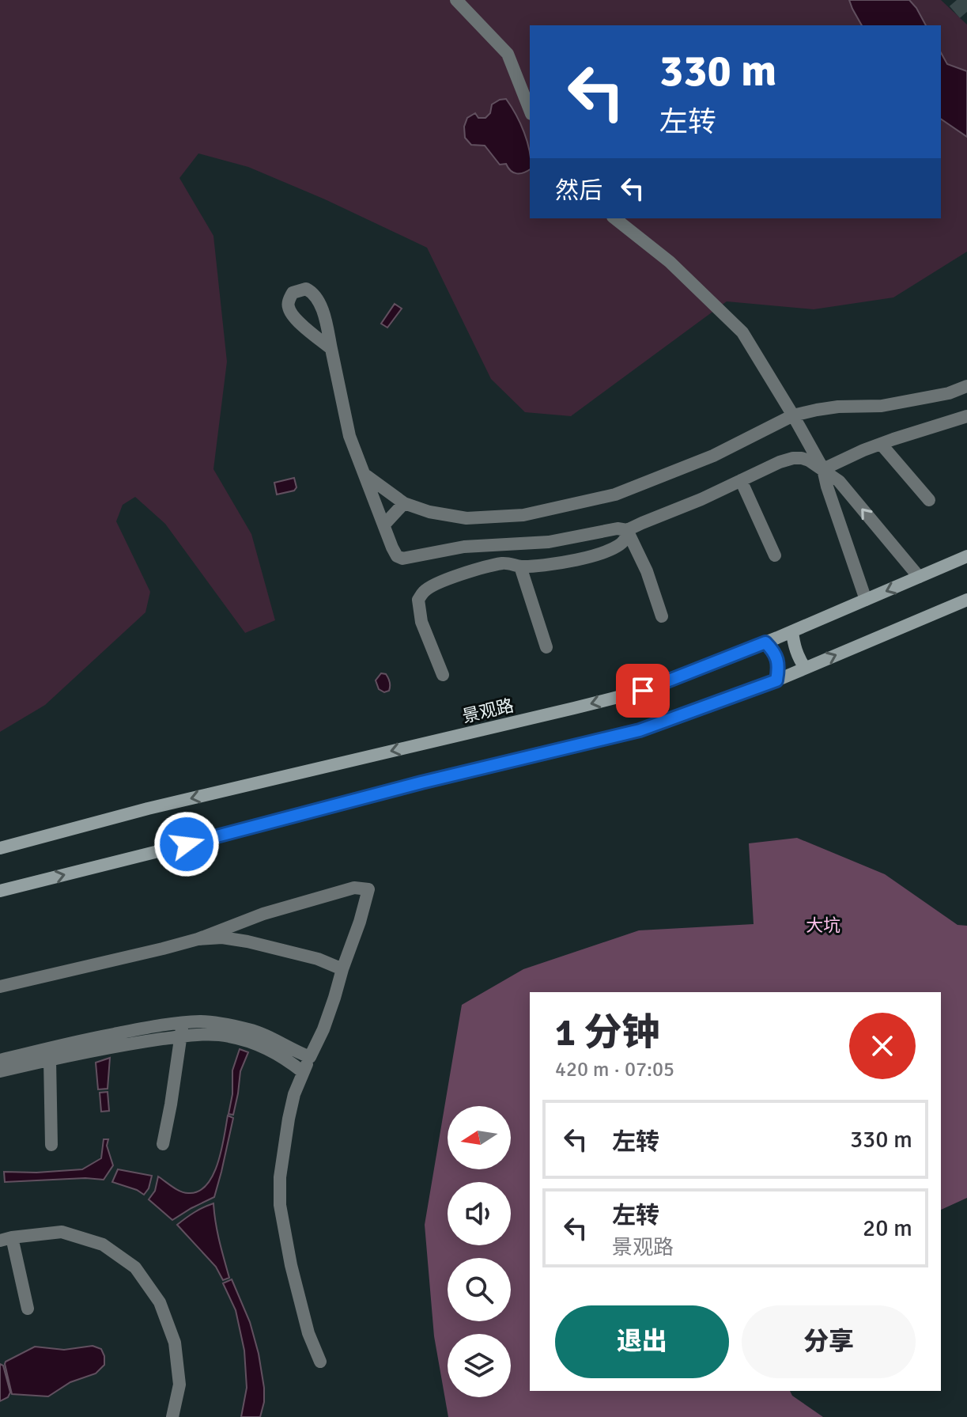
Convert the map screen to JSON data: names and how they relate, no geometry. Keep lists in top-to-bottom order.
{
  "streets": {
    "street": ["景观路"]
  },
  "parks": ["大坑"],
  "north": "left",
  "page": {
    "turn": ["330 m", "左转"],
    "then": "然后",
    "heading": ["1 分钟", "420 m · 07:05"],
    "list": [
      {
        "name": "左转",
        "value": "330 m"
      },
      {
        "name": "左转",
        "note": "景观路",
        "value": "20 m"
      }
    ],
    "buttons": ["退出", "分享"]
  }
}
